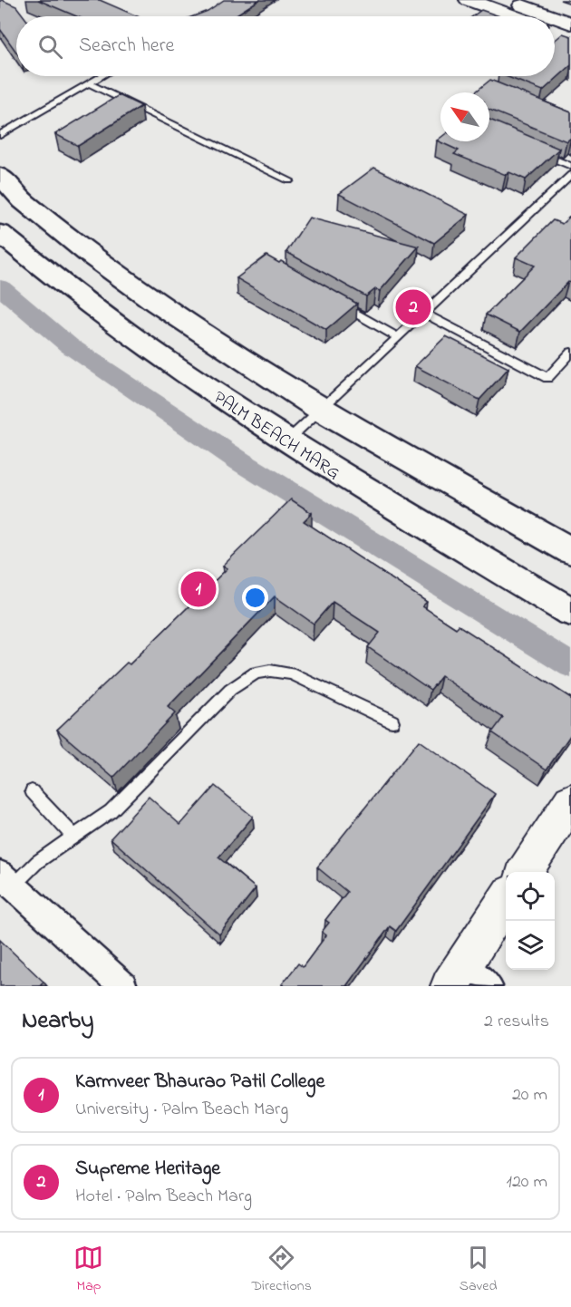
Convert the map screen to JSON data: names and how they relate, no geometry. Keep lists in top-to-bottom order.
{
  "streets": {
    "main road": ["PALM BEACH MARG"]
  },
  "north": "top left",
  "page": {
    "search": "Search here",
    "pins": ["2", "1"],
    "heading": ["Nearby", "2 results"],
    "list": [
      {
        "mark": "1",
        "name": "Karmveer Bhaurao Patil College",
        "note": "University · Palm Beach Marg",
        "value": "20 m"
      },
      {
        "mark": "2",
        "name": "Supreme Heritage",
        "note": "Hotel · Palm Beach Marg",
        "value": "120 m"
      }
    ],
    "nav": ["Map", "Directions", "Saved"]
  }
}
